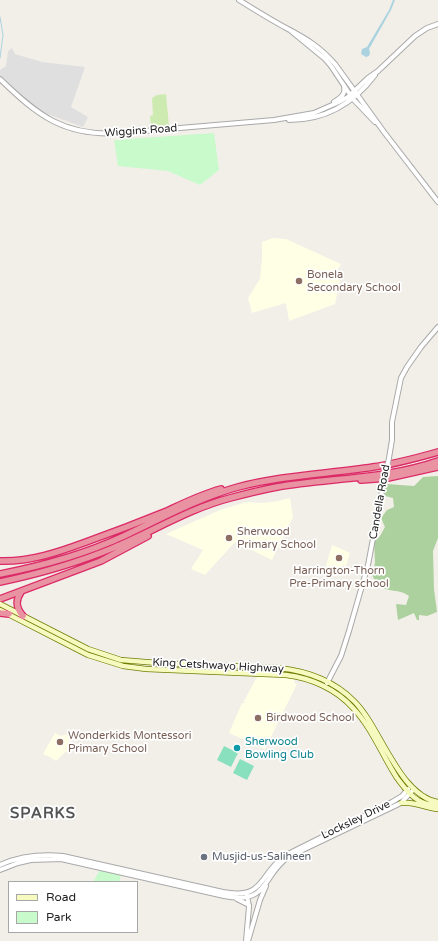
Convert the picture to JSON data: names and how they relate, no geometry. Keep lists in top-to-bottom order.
{
  "streets": {
    "main road": ["King Cetshwayo Highway"],
    "street": ["Wiggins Road", "Candella Road", "Locksley Drive"]
  },
  "crossings": [
    ["Candella Road", "King Cetshwayo Highway"],
    ["King Cetshwayo Highway", "Locksley Drive"]
  ],
  "districts": ["SPARKS"],
  "places": [
    "Bonela Secondary School",
    "Sherwood Primary School",
    "Harrington-Thorn Pre-Primary school",
    "Birdwood School",
    "Wonderkids Montessori Primary School",
    "Sherwood Bowling Club",
    "Musjid-us-Saliheen"
  ],
  "legend": ["Road", "Park"]
}
